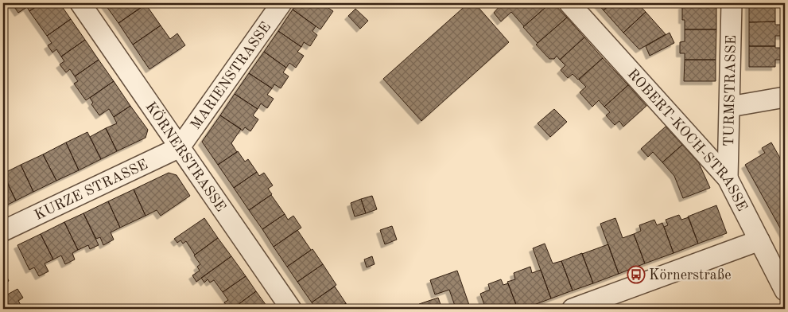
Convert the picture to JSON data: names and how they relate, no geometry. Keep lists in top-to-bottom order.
{
  "streets": {
    "street": [
      "MARIENSTRASSE",
      "TURMSTRASSE",
      "ROBERT-KOCH-STRASSE",
      "KÖRNERSTRASSE",
      "KURZE STRASSE"
    ]
  },
  "crossings": [
    ["MARIENSTRASSE", "KÖRNERSTRASSE"],
    ["MARIENSTRASSE", "KURZE STRASSE"],
    ["TURMSTRASSE", "ROBERT-KOCH-STRASSE"],
    ["KÖRNERSTRASSE", "KURZE STRASSE"]
  ],
  "places": {
    "bus stop": ["Körnerstraße"]
  }
}
